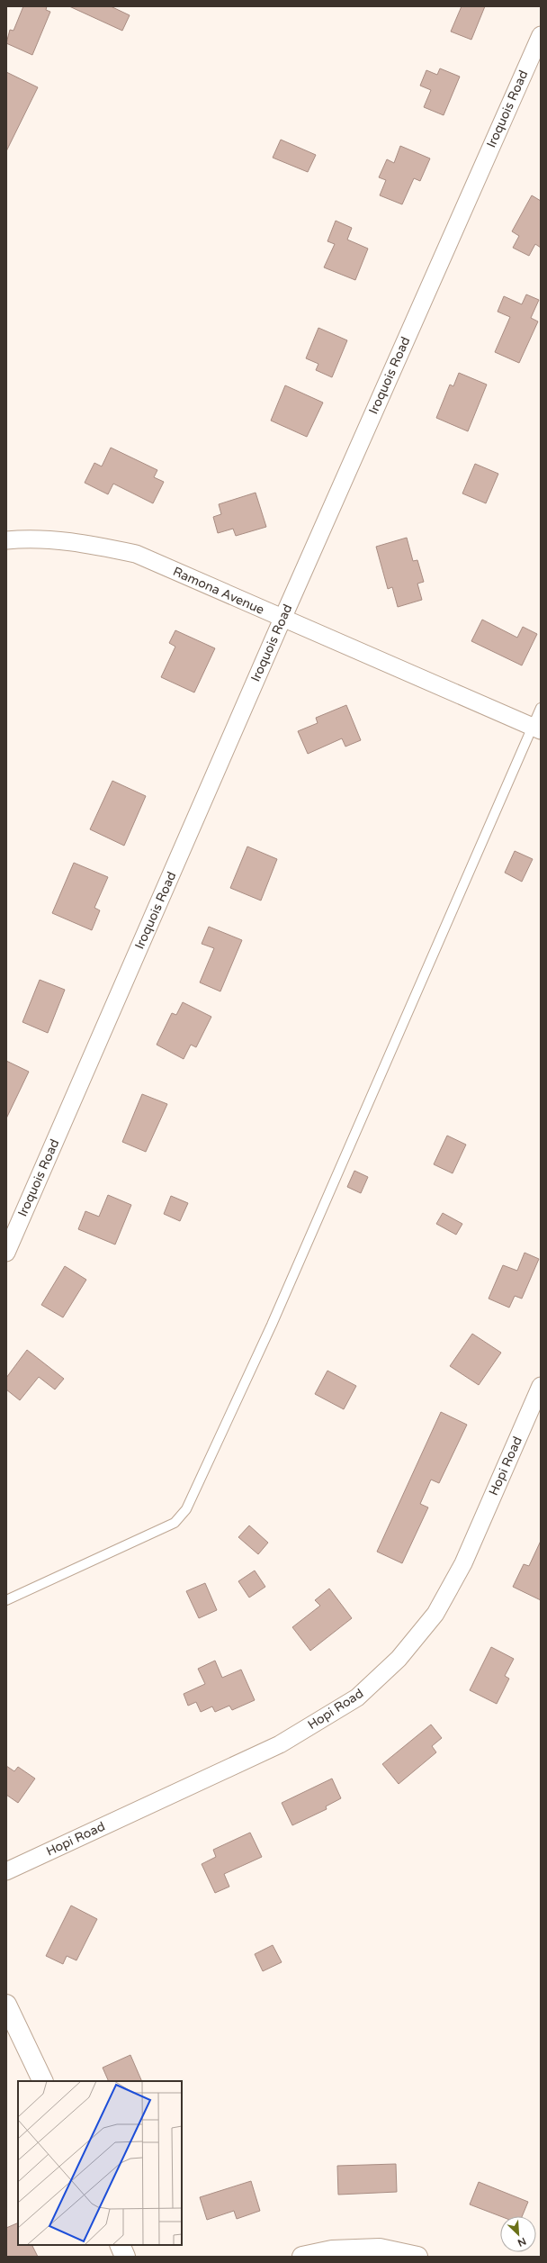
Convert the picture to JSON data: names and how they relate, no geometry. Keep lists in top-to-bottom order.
{
  "streets": {
    "street": ["Iroquois Road", "Ramona Avenue", "Hopi Road"]
  },
  "crossings": [
    ["Iroquois Road", "Ramona Avenue"]
  ],
  "north": "bottom right"
}
